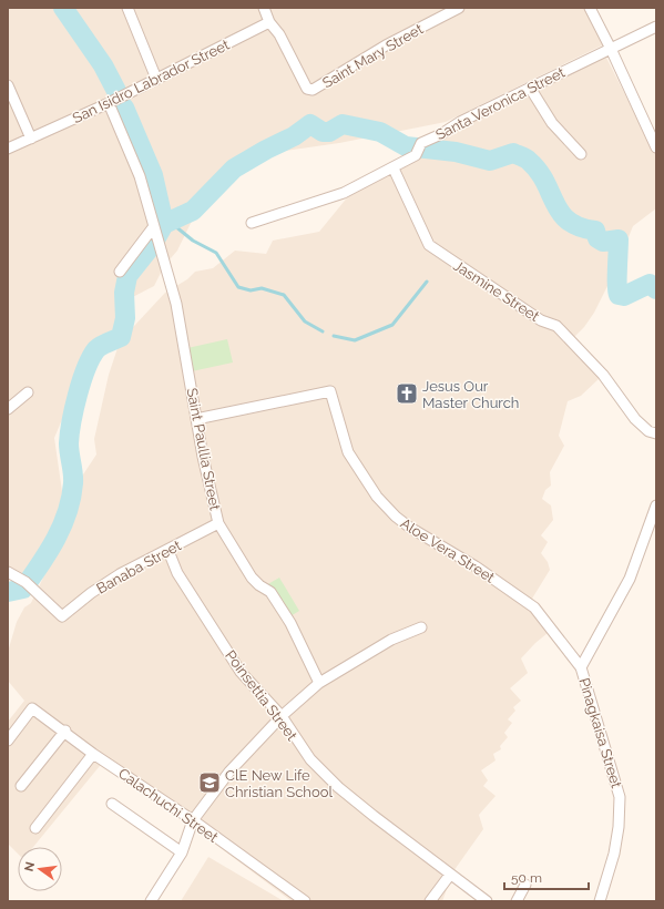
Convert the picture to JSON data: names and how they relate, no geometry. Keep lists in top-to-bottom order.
{
  "streets": {
    "street": [
      "Saint Mary Street",
      "San Isidro Labrador Street",
      "Santa Veronica Street",
      "Jasmine Street",
      "Saint Paullia Street",
      "Aloe Vera Street",
      "Banaba Street",
      "Poinsettia Street",
      "Pinagkaisa Street",
      "Calachuchi Street"
    ]
  },
  "crossings": [
    ["Saint Mary Street", "San Isidro Labrador Street"],
    ["San Isidro Labrador Street", "Saint Paullia Street"],
    ["Santa Veronica Street", "Jasmine Street"],
    ["Saint Paullia Street", "Aloe Vera Street"],
    ["Saint Paullia Street", "Banaba Street"],
    ["Aloe Vera Street", "Pinagkaisa Street"],
    ["Banaba Street", "Poinsettia Street"]
  ],
  "places": {
    "church": ["Jesus Our Master Church"],
    "school or university": ["ClE New Life Christian School"]
  },
  "scale_bar": "50 m",
  "north": "left"
}
